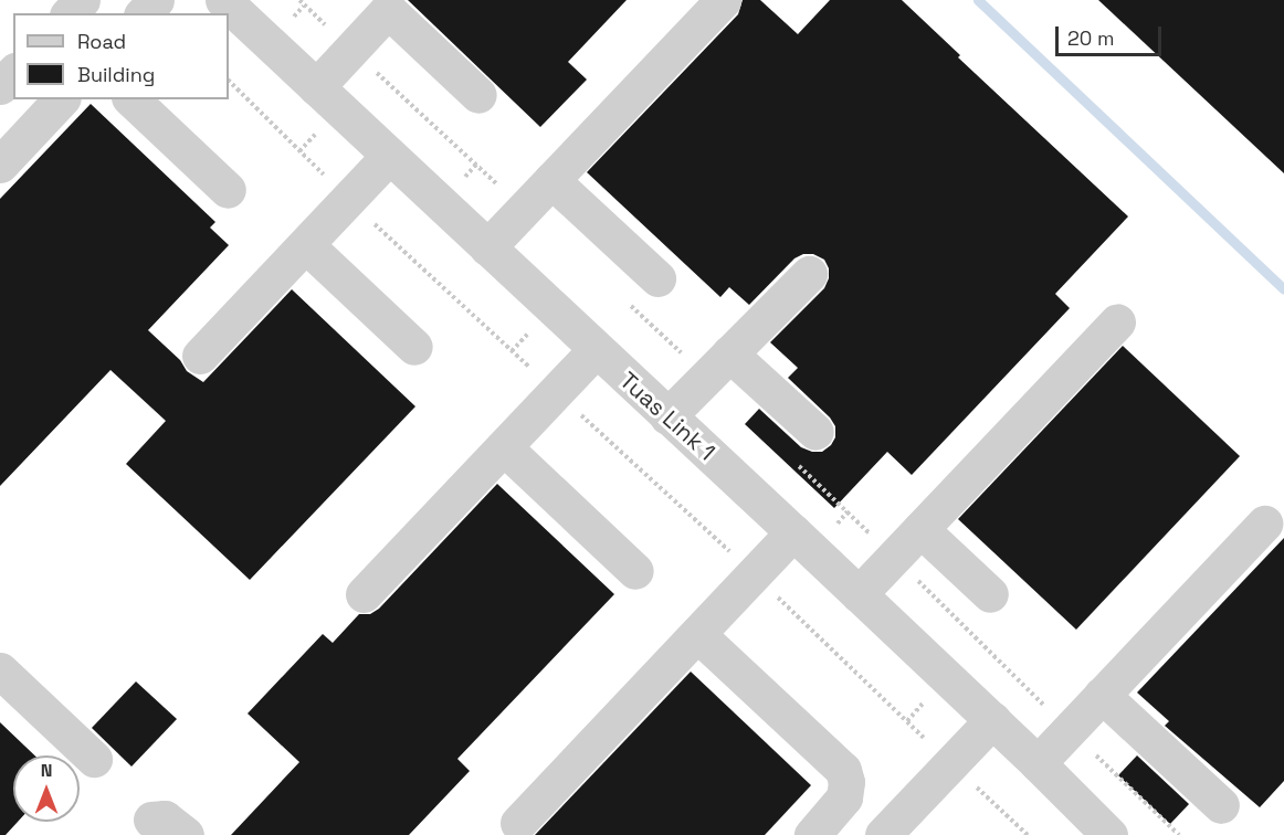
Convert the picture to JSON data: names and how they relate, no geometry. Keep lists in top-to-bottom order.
{
  "streets": {
    "street": ["Tuas Link 1"]
  },
  "legend": ["Road", "Building"],
  "scale_bar": "20 m",
  "north": "top"
}
